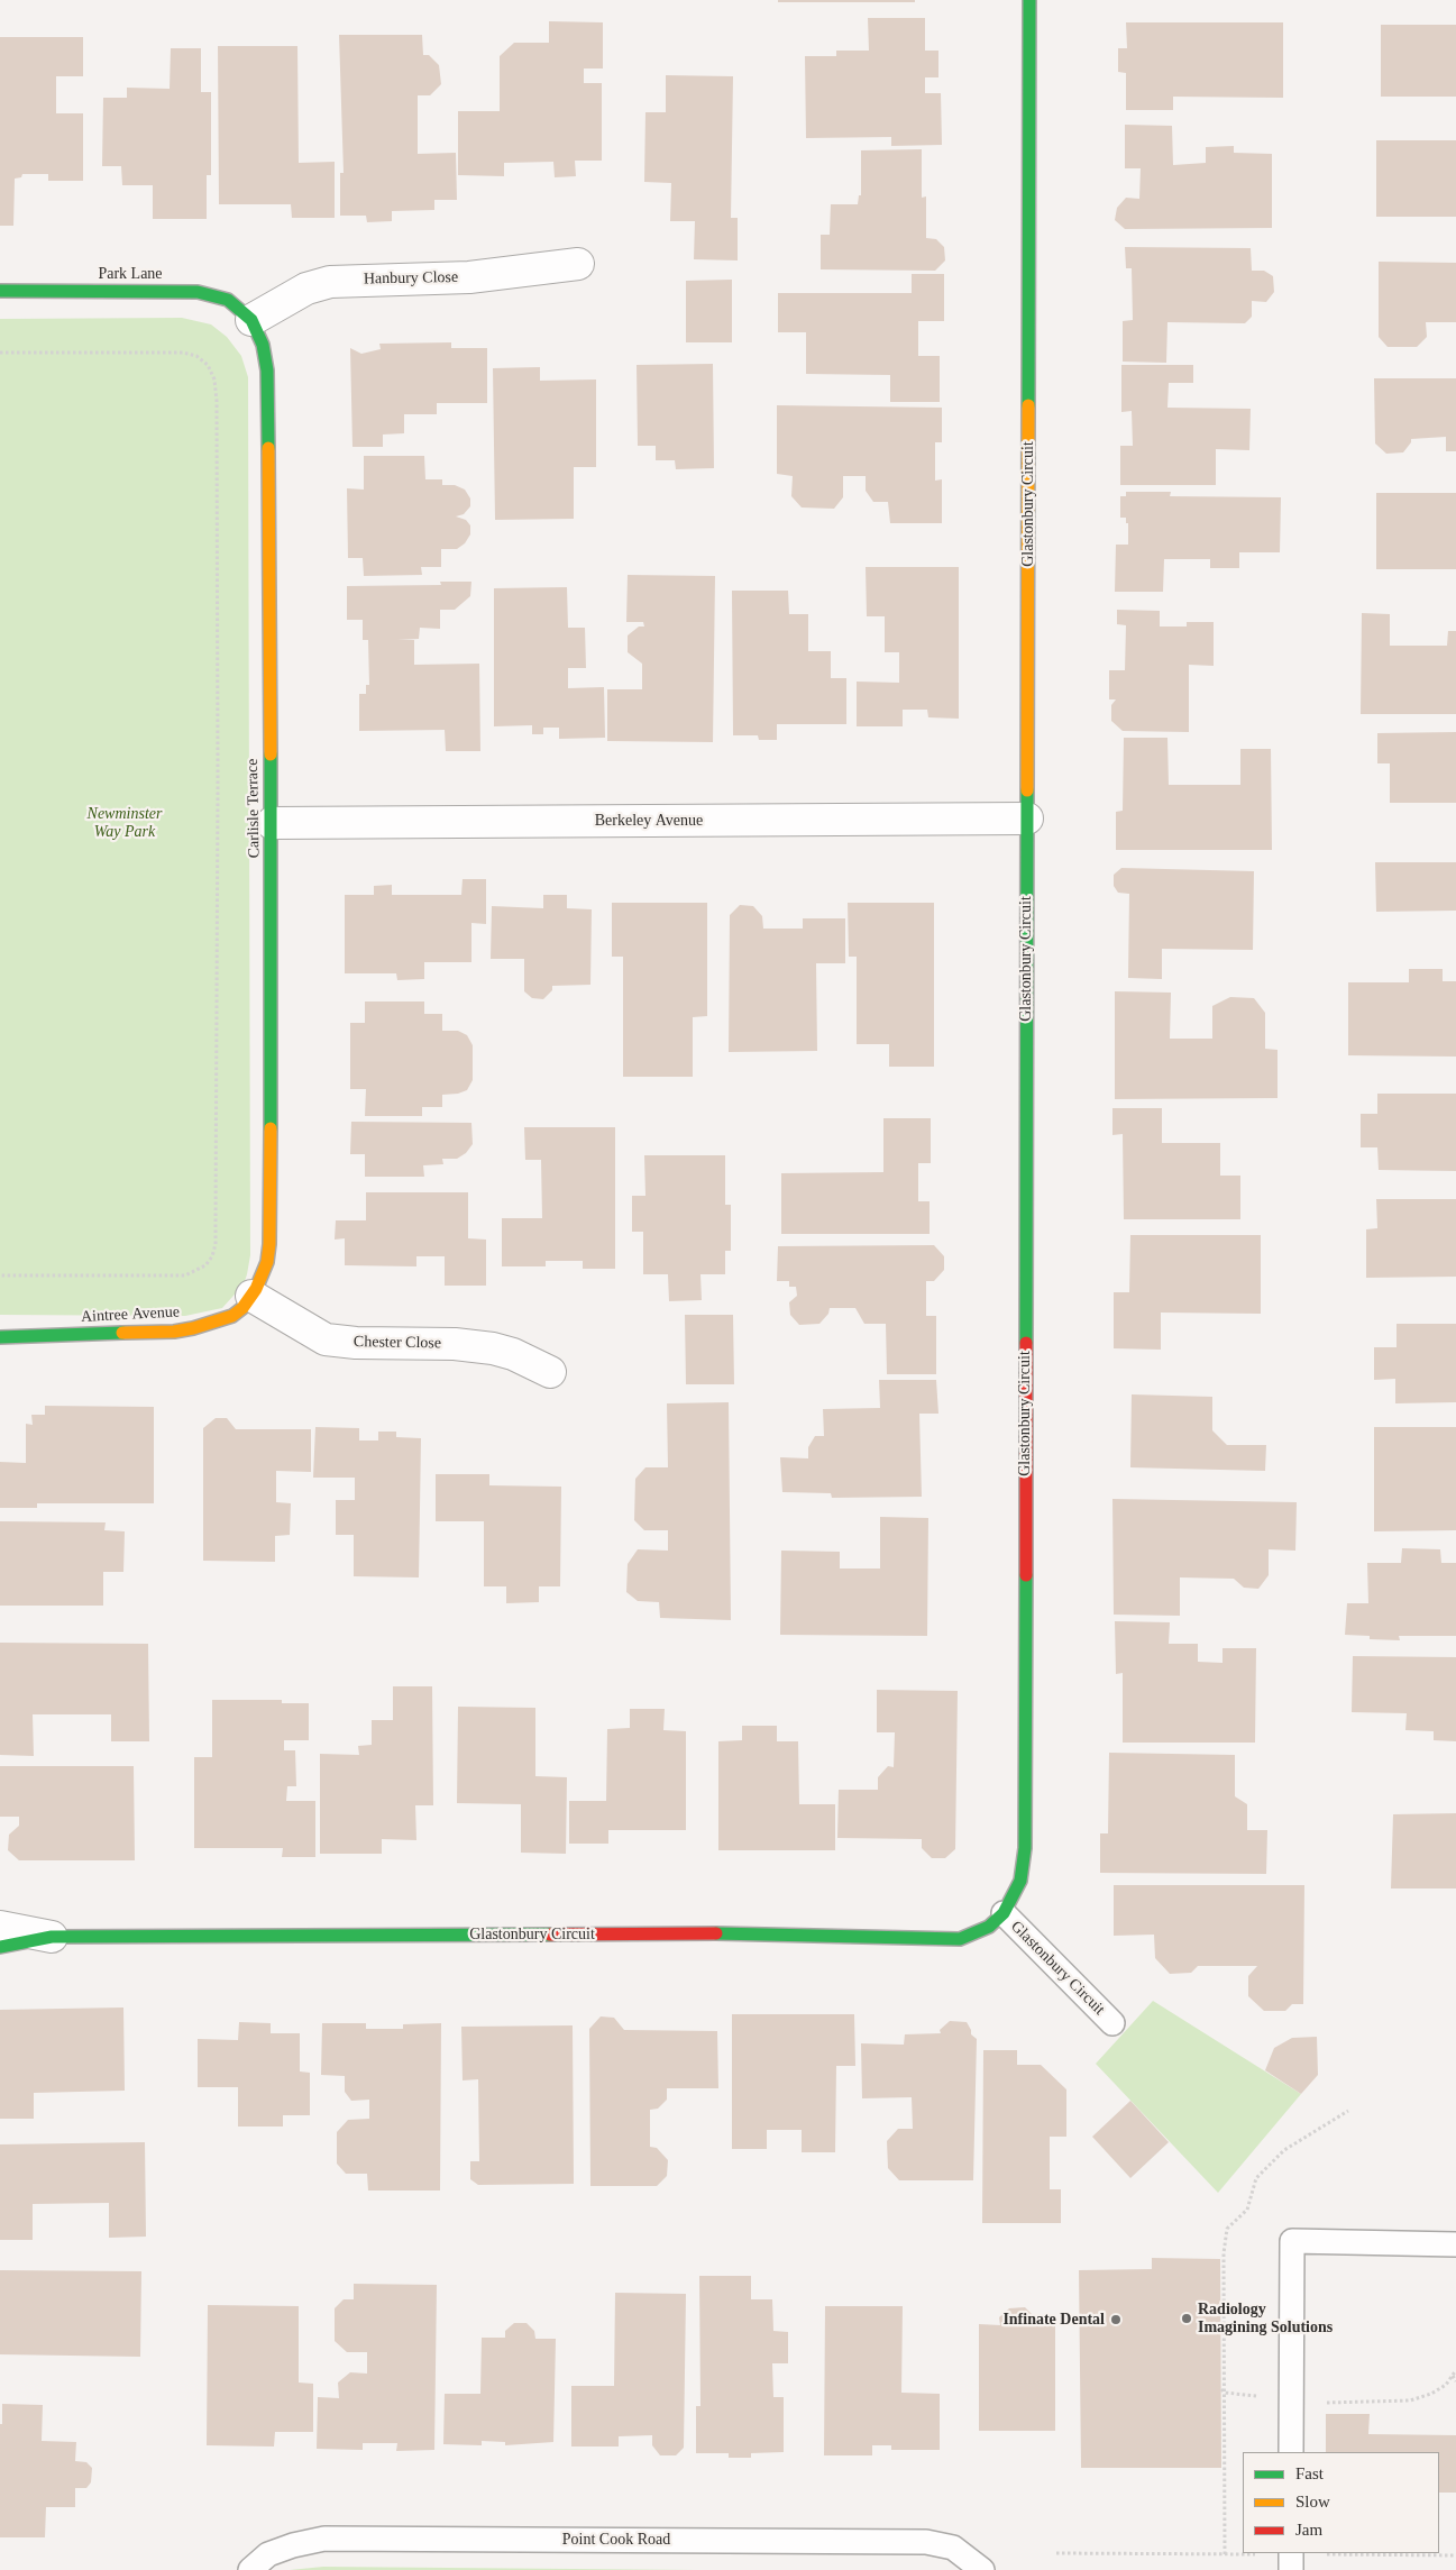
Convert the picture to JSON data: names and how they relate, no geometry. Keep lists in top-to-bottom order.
{
  "streets": {
    "street": [
      "Park Lane",
      "Hanbury Close",
      "Glastonbury Circuit",
      "Carlisle Terrace",
      "Berkeley Avenue",
      "Aintree Avenue",
      "Chester Close"
    ],
    "lane": ["Point Cook Road"]
  },
  "crossings": [
    ["Park Lane", "Hanbury Close"],
    ["Park Lane", "Carlisle Terrace"],
    ["Hanbury Close", "Carlisle Terrace"],
    ["Glastonbury Circuit", "Berkeley Avenue"],
    ["Carlisle Terrace", "Berkeley Avenue"],
    ["Carlisle Terrace", "Aintree Avenue"],
    ["Carlisle Terrace", "Chester Close"],
    ["Aintree Avenue", "Chester Close"]
  ],
  "parks": ["Newminster Way Park"],
  "places": ["Radiology Imagining Solutions", "Infinate Dental"],
  "legend": ["Fast", "Slow", "Jam"]
}
